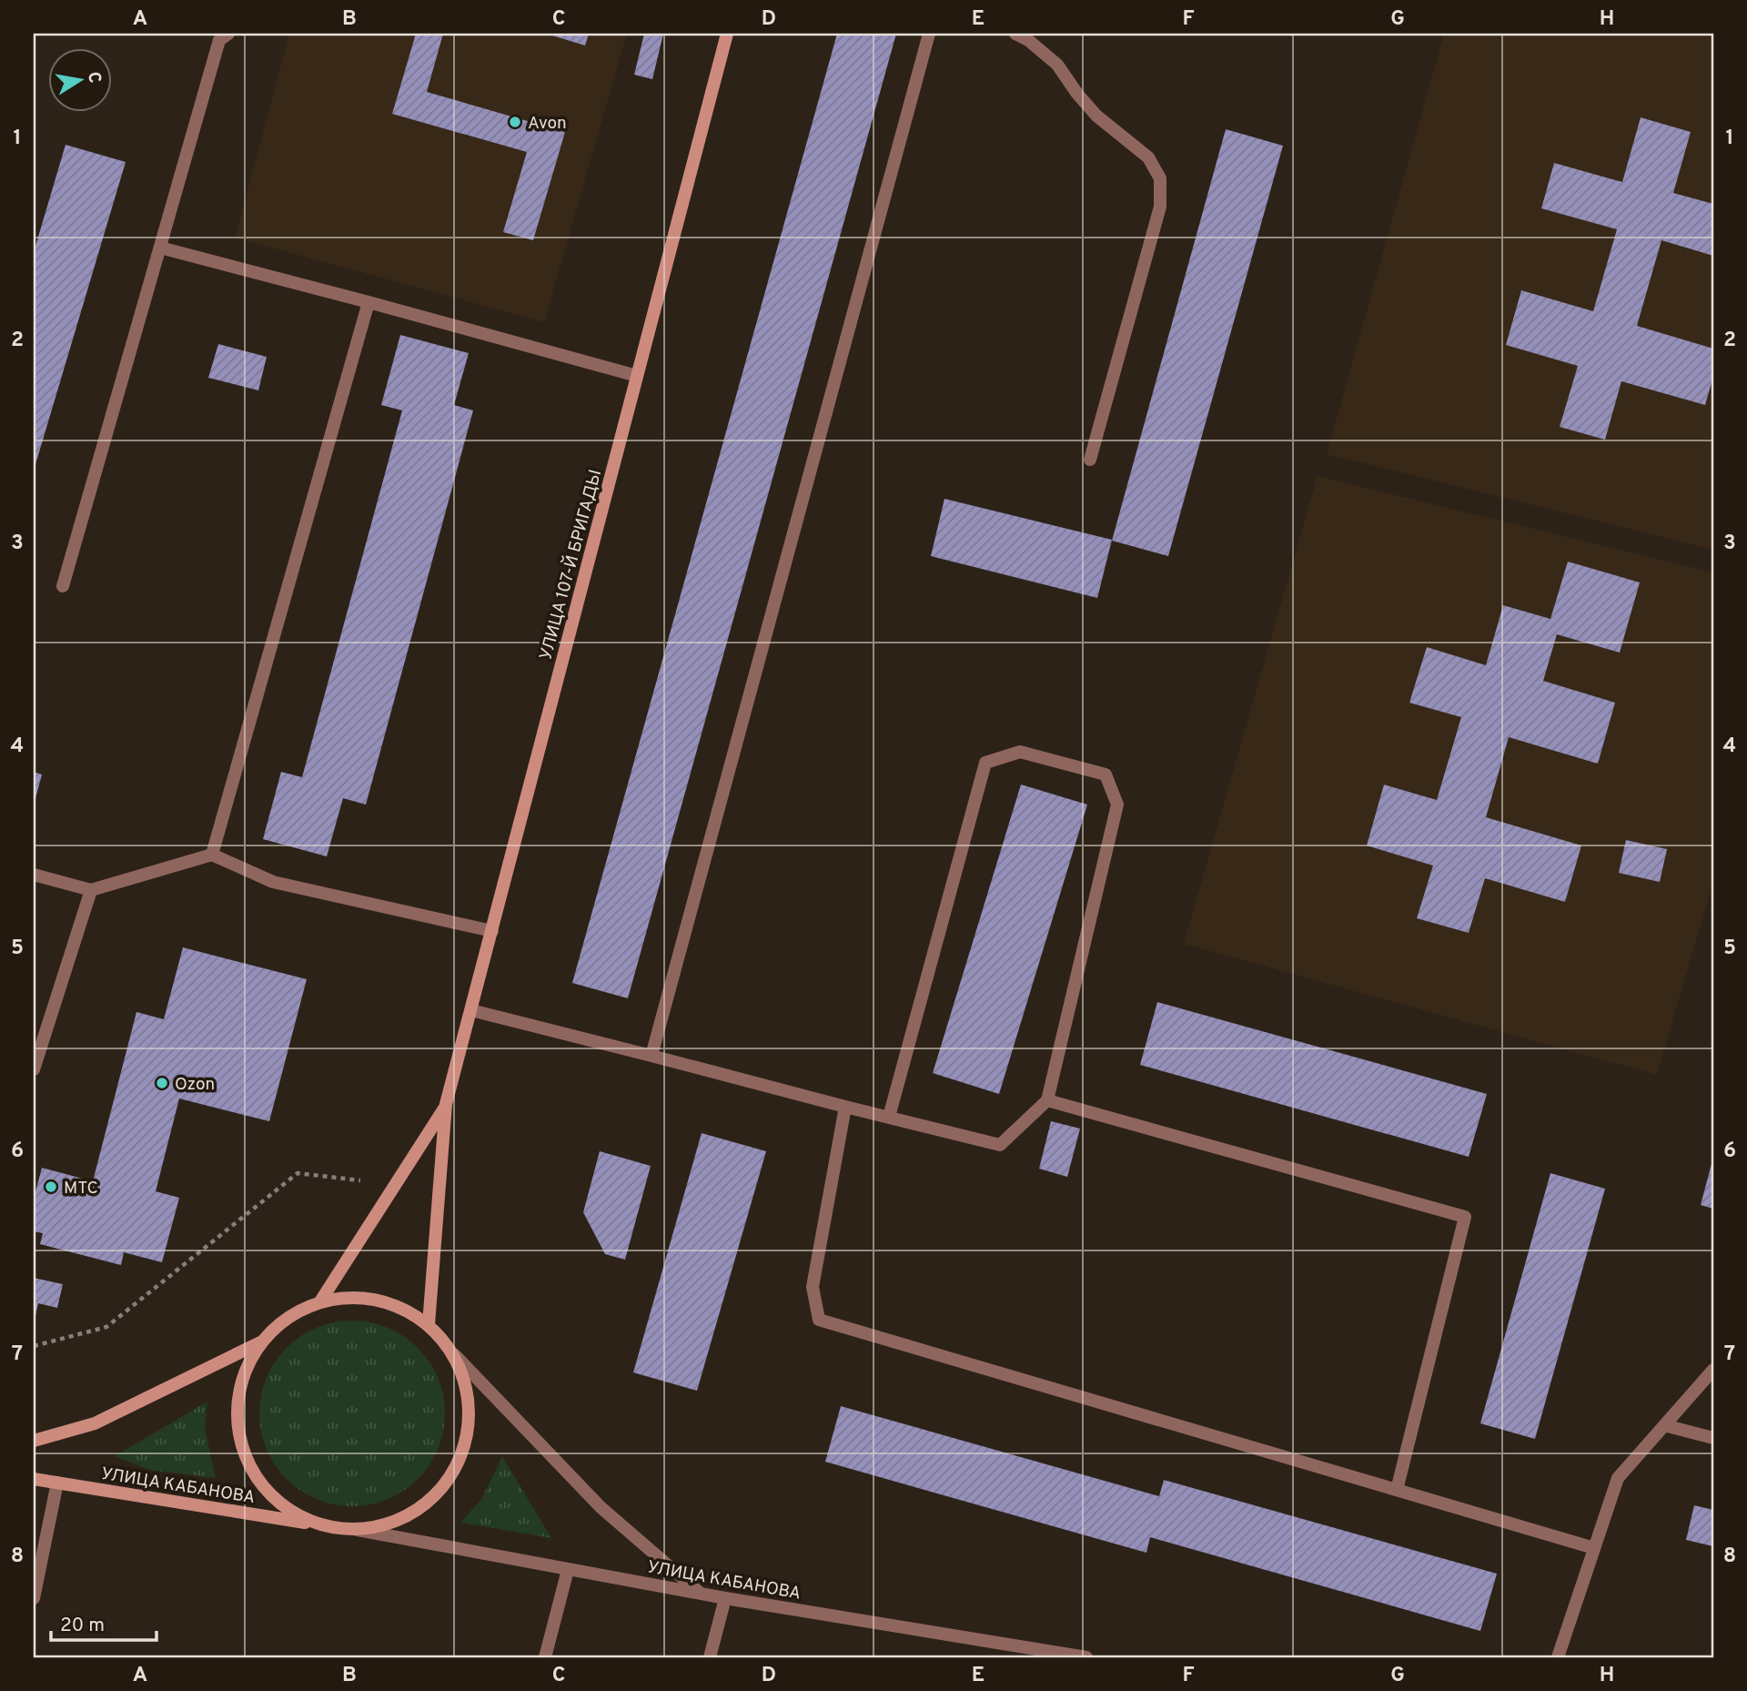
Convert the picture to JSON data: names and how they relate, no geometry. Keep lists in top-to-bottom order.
{
  "streets": {
    "main road": ["УЛИЦА 107-Й БРИГАДЫ", "УЛИЦА КАБАНОВА"]
  },
  "places": ["Avon", "Ozon", "МТС"],
  "scale_bar": "20 m",
  "north": "right",
  "grid": {
    "columns": [
      "A",
      "B",
      "C",
      "D",
      "E",
      "F",
      "G",
      "H"
    ],
    "rows": [
      "1",
      "2",
      "3",
      "4",
      "5",
      "6",
      "7",
      "8"
    ]
  }
}
